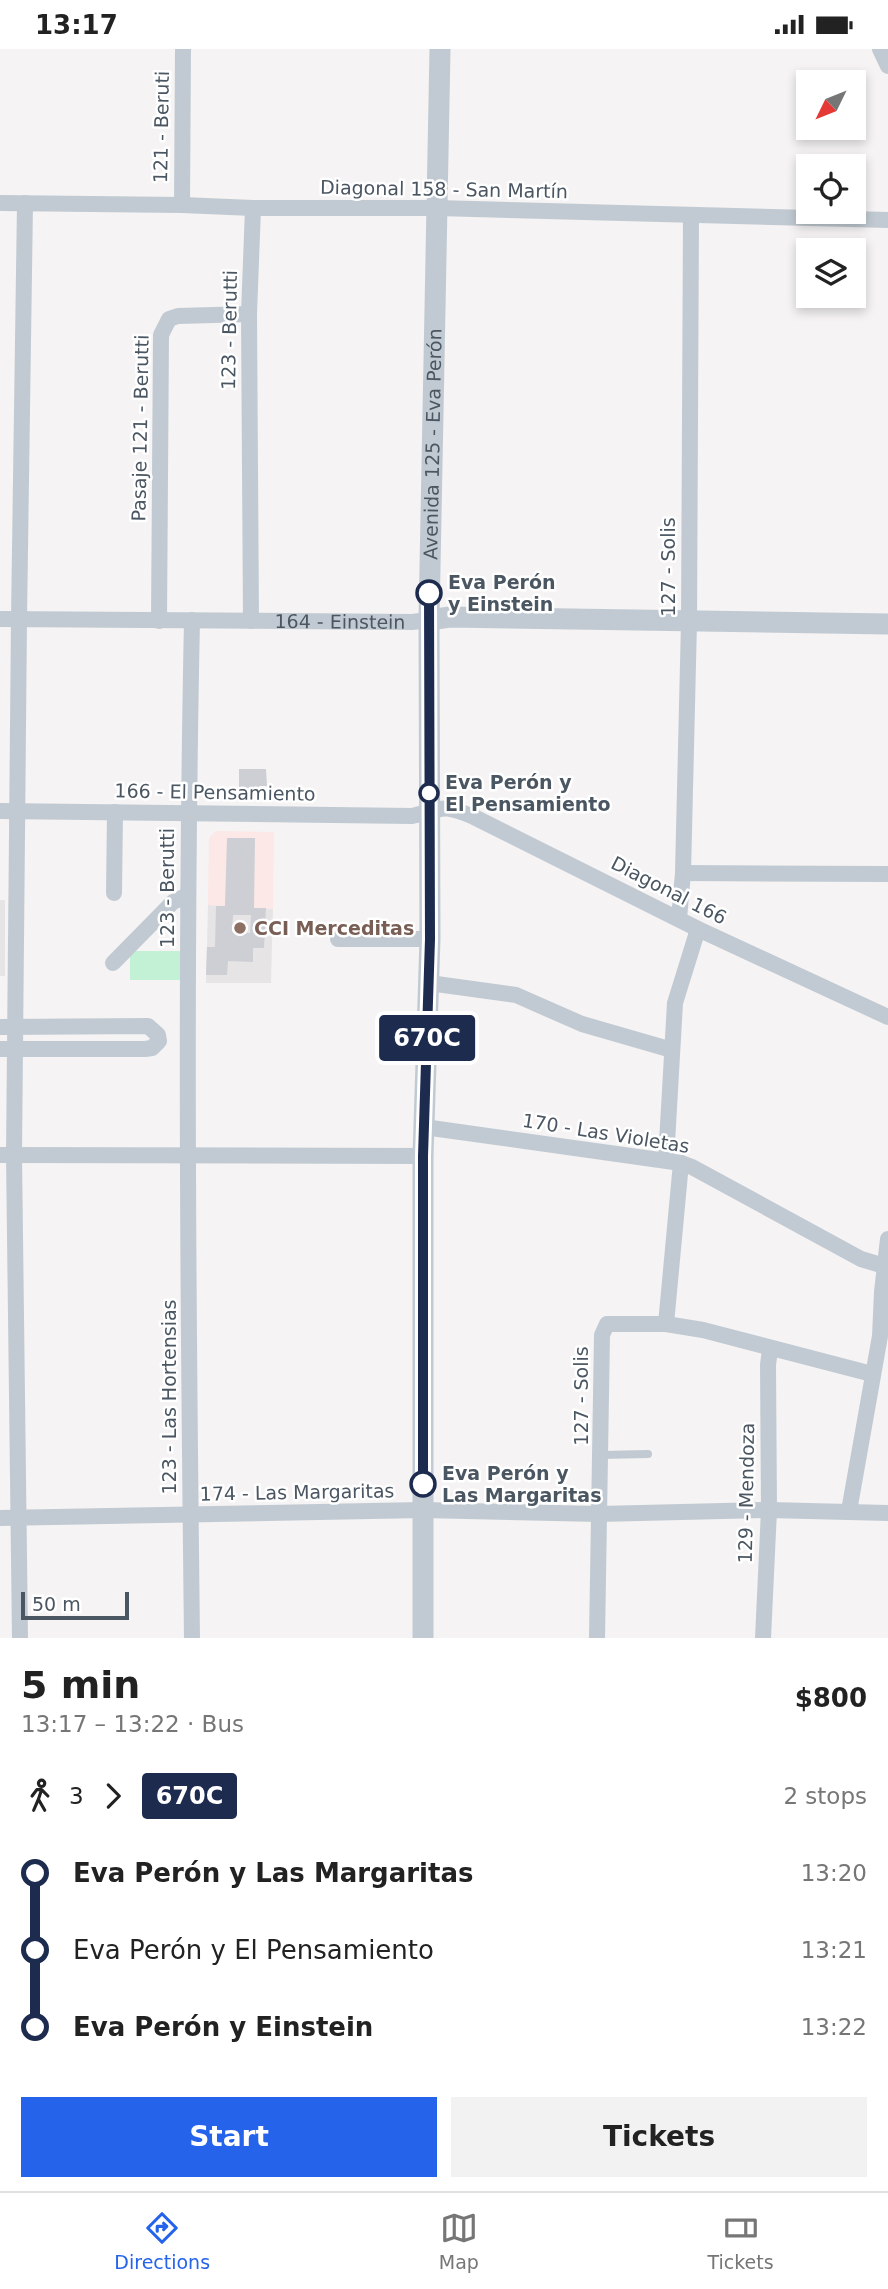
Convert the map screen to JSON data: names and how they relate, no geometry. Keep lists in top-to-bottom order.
{
  "streets": {
    "street": [
      "121 - Beruti",
      "Diagonal 158 - San Martín",
      "123 - Berutti",
      "Pasaje 121 - Berutti",
      "Avenida 125 - Eva Perón",
      "127 - Solis",
      "164 - Einstein",
      "166 - El Pensamiento",
      "Diagonal 166",
      "170 - Las Violetas",
      "123 - Las Hortensias",
      "174 - Las Margaritas",
      "129 - Mendoza"
    ]
  },
  "crossings": [
    ["121 - Beruti", "Diagonal 158 - San Martín"],
    ["Diagonal 158 - San Martín", "123 - Berutti"],
    ["Diagonal 158 - San Martín", "Avenida 125 - Eva Perón"],
    ["Diagonal 158 - San Martín", "127 - Solis"],
    ["123 - Berutti", "Pasaje 121 - Berutti"],
    ["123 - Berutti", "164 - Einstein"],
    ["123 - Berutti", "166 - El Pensamiento"],
    ["123 - Berutti", "123 - Las Hortensias"],
    ["Pasaje 121 - Berutti", "164 - Einstein"],
    ["Avenida 125 - Eva Perón", "164 - Einstein"],
    ["Avenida 125 - Eva Perón", "166 - El Pensamiento"],
    ["Avenida 125 - Eva Perón", "Diagonal 166"],
    ["Avenida 125 - Eva Perón", "170 - Las Violetas"],
    ["Avenida 125 - Eva Perón", "174 - Las Margaritas"],
    ["127 - Solis", "164 - Einstein"],
    ["127 - Solis", "Diagonal 166"],
    ["127 - Solis", "174 - Las Margaritas"],
    ["166 - El Pensamiento", "Diagonal 166"],
    ["123 - Las Hortensias", "174 - Las Margaritas"],
    ["174 - Las Margaritas", "129 - Mendoza"]
  ],
  "places": [
    "Eva Perón y Einstein",
    "Eva Perón y El Pensamiento",
    "CCI Merceditas",
    "Eva Perón y Las Margaritas"
  ],
  "lines": ["bus line 670C"],
  "scale_bar": "50 m",
  "north": "bottom left",
  "page": {
    "status": "13:17",
    "on_map": "670C",
    "scale": "50 m",
    "heading": ["5 min", "13:17 – 13:22 · Bus", "$800"],
    "legs": ["3", "670C", "2 stops"],
    "list": [
      {
        "name": "Eva Perón y Las Margaritas",
        "value": "13:20"
      },
      {
        "name": "Eva Perón y El Pensamiento",
        "value": "13:21"
      },
      {
        "name": "Eva Perón y Einstein",
        "value": "13:22"
      }
    ],
    "buttons": ["Start", "Tickets"],
    "tabs": ["Directions", "Map", "Tickets"]
  }
}
